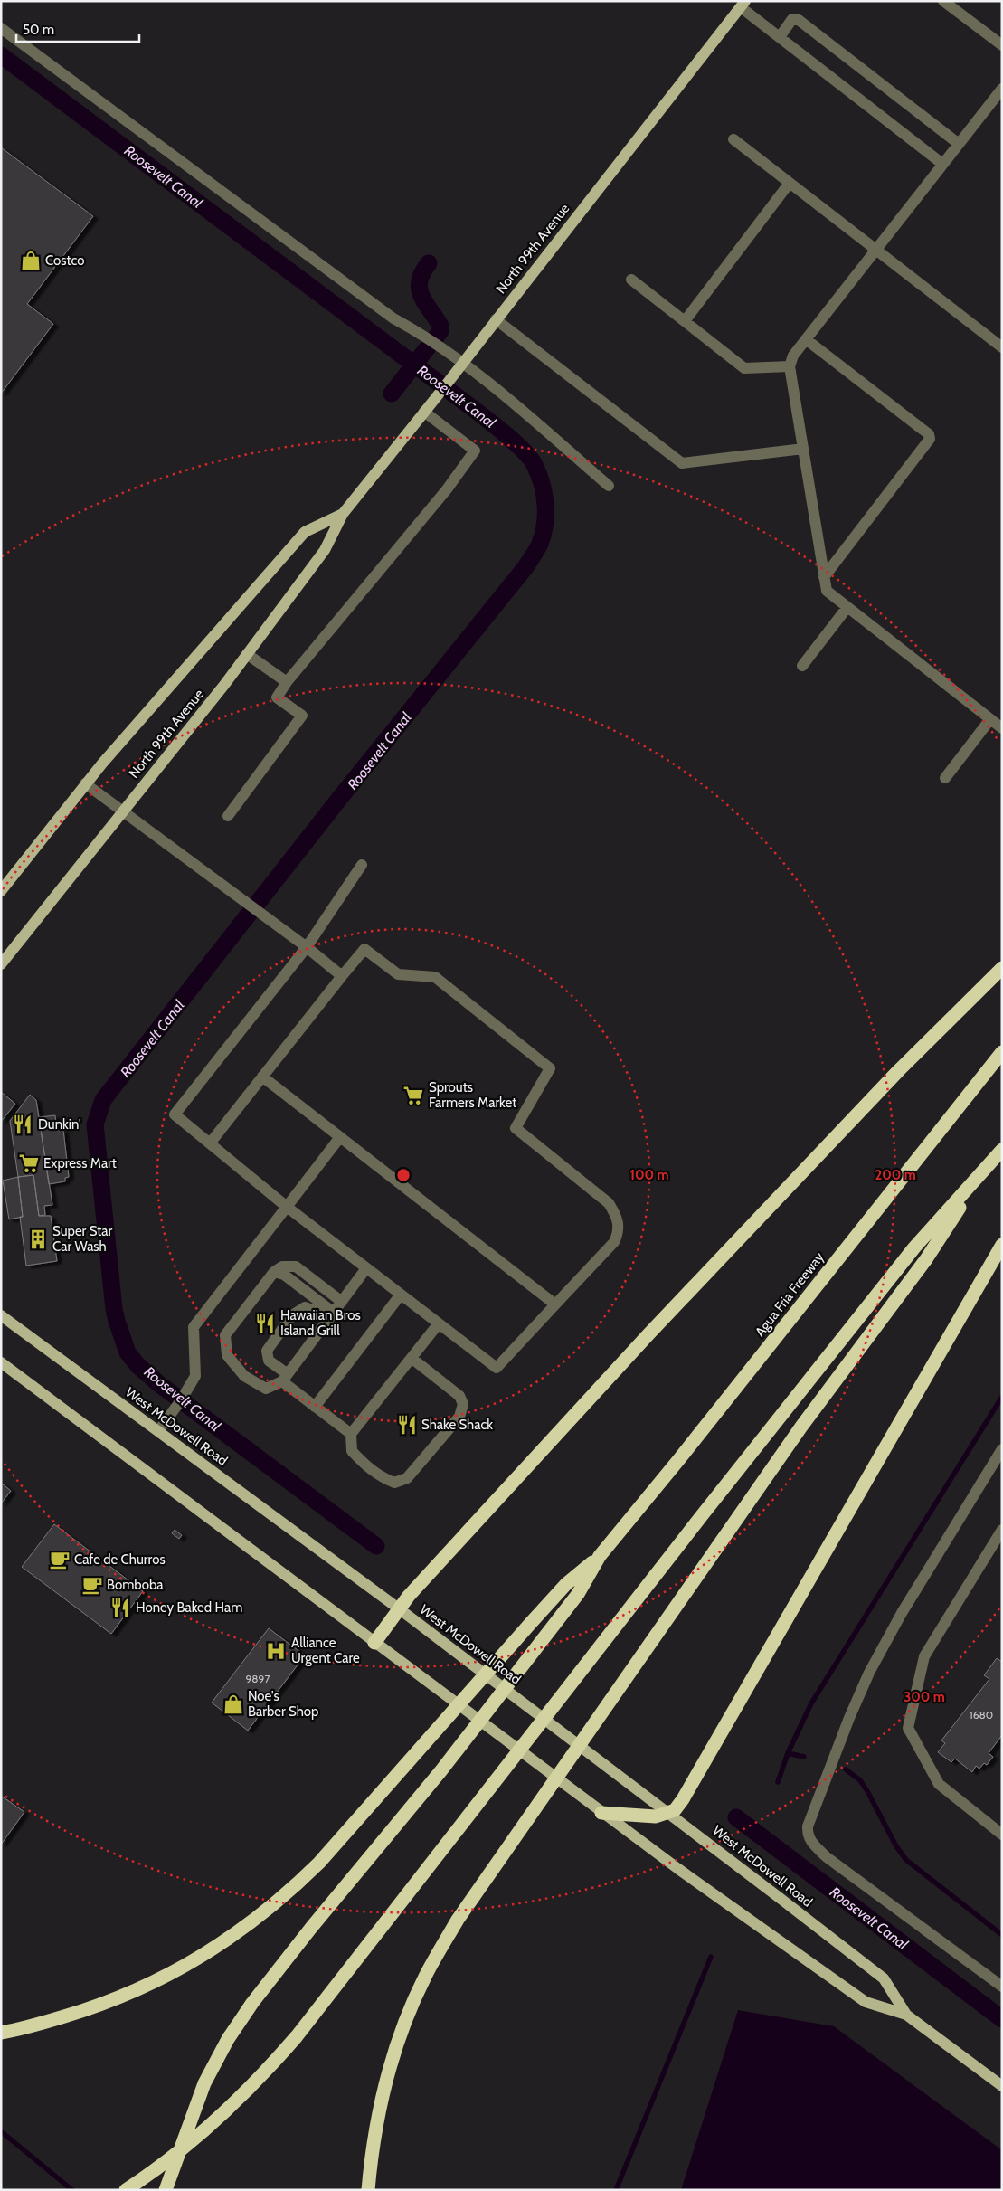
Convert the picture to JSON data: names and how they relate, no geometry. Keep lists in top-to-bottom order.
{
  "streets": {
    "highway": ["Agua Fria Freeway"],
    "main road": ["North 99th Avenue", "West McDowell Road"]
  },
  "water": ["Roosevelt Canal"],
  "places": {
    "shop": ["Costco", "Noe's Barber Shop"],
    "supermarket": ["Sprouts Farmers Market", "Express Mart"],
    "restaurant": [
      "Dunkin'",
      "Hawaiian Bros Island Grill",
      "Shake Shack",
      "Honey Baked Ham"
    ],
    "building": ["Super Star Car Wash"],
    "cafe": ["Cafe de Churros", "Bomboba"],
    "hospital": ["Alliance Urgent Care"]
  },
  "house_numbers": ["9897", "1680"],
  "scale_bar": "50 m",
  "rings": ["100 m", "200 m", "300 m"]
}
